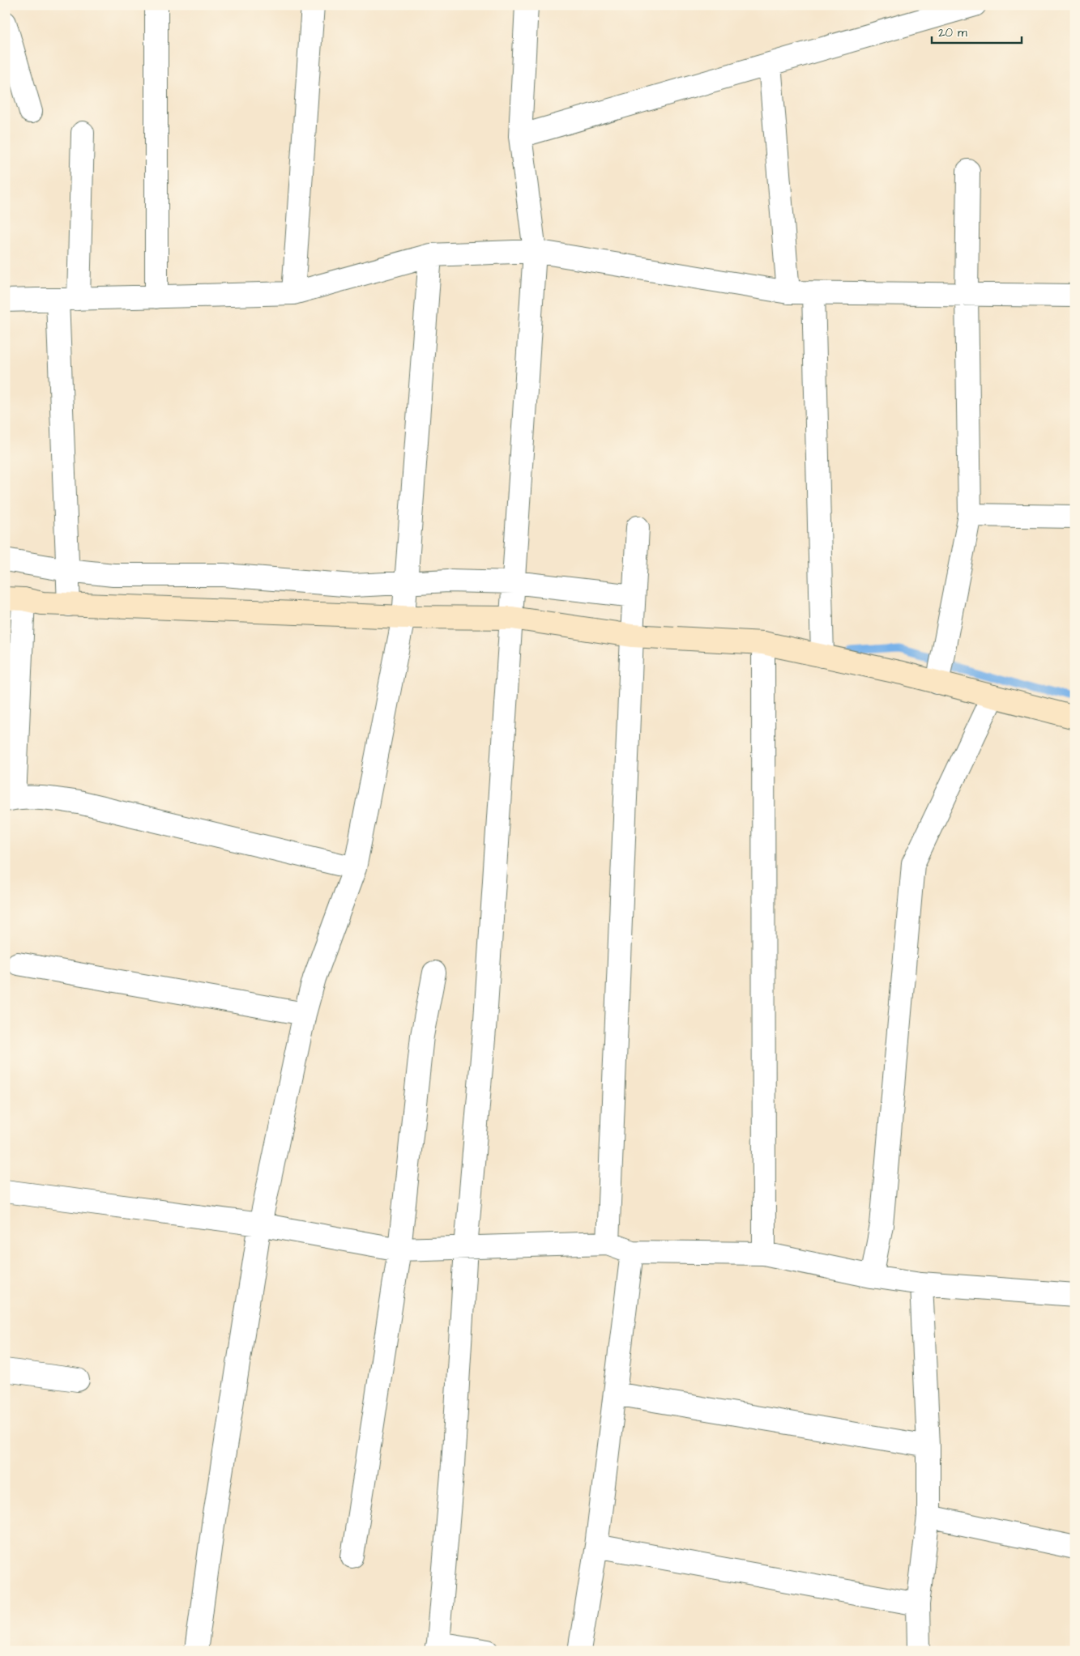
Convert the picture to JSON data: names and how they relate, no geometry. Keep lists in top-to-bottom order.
{
  "scale_bar": "20 m"
}
